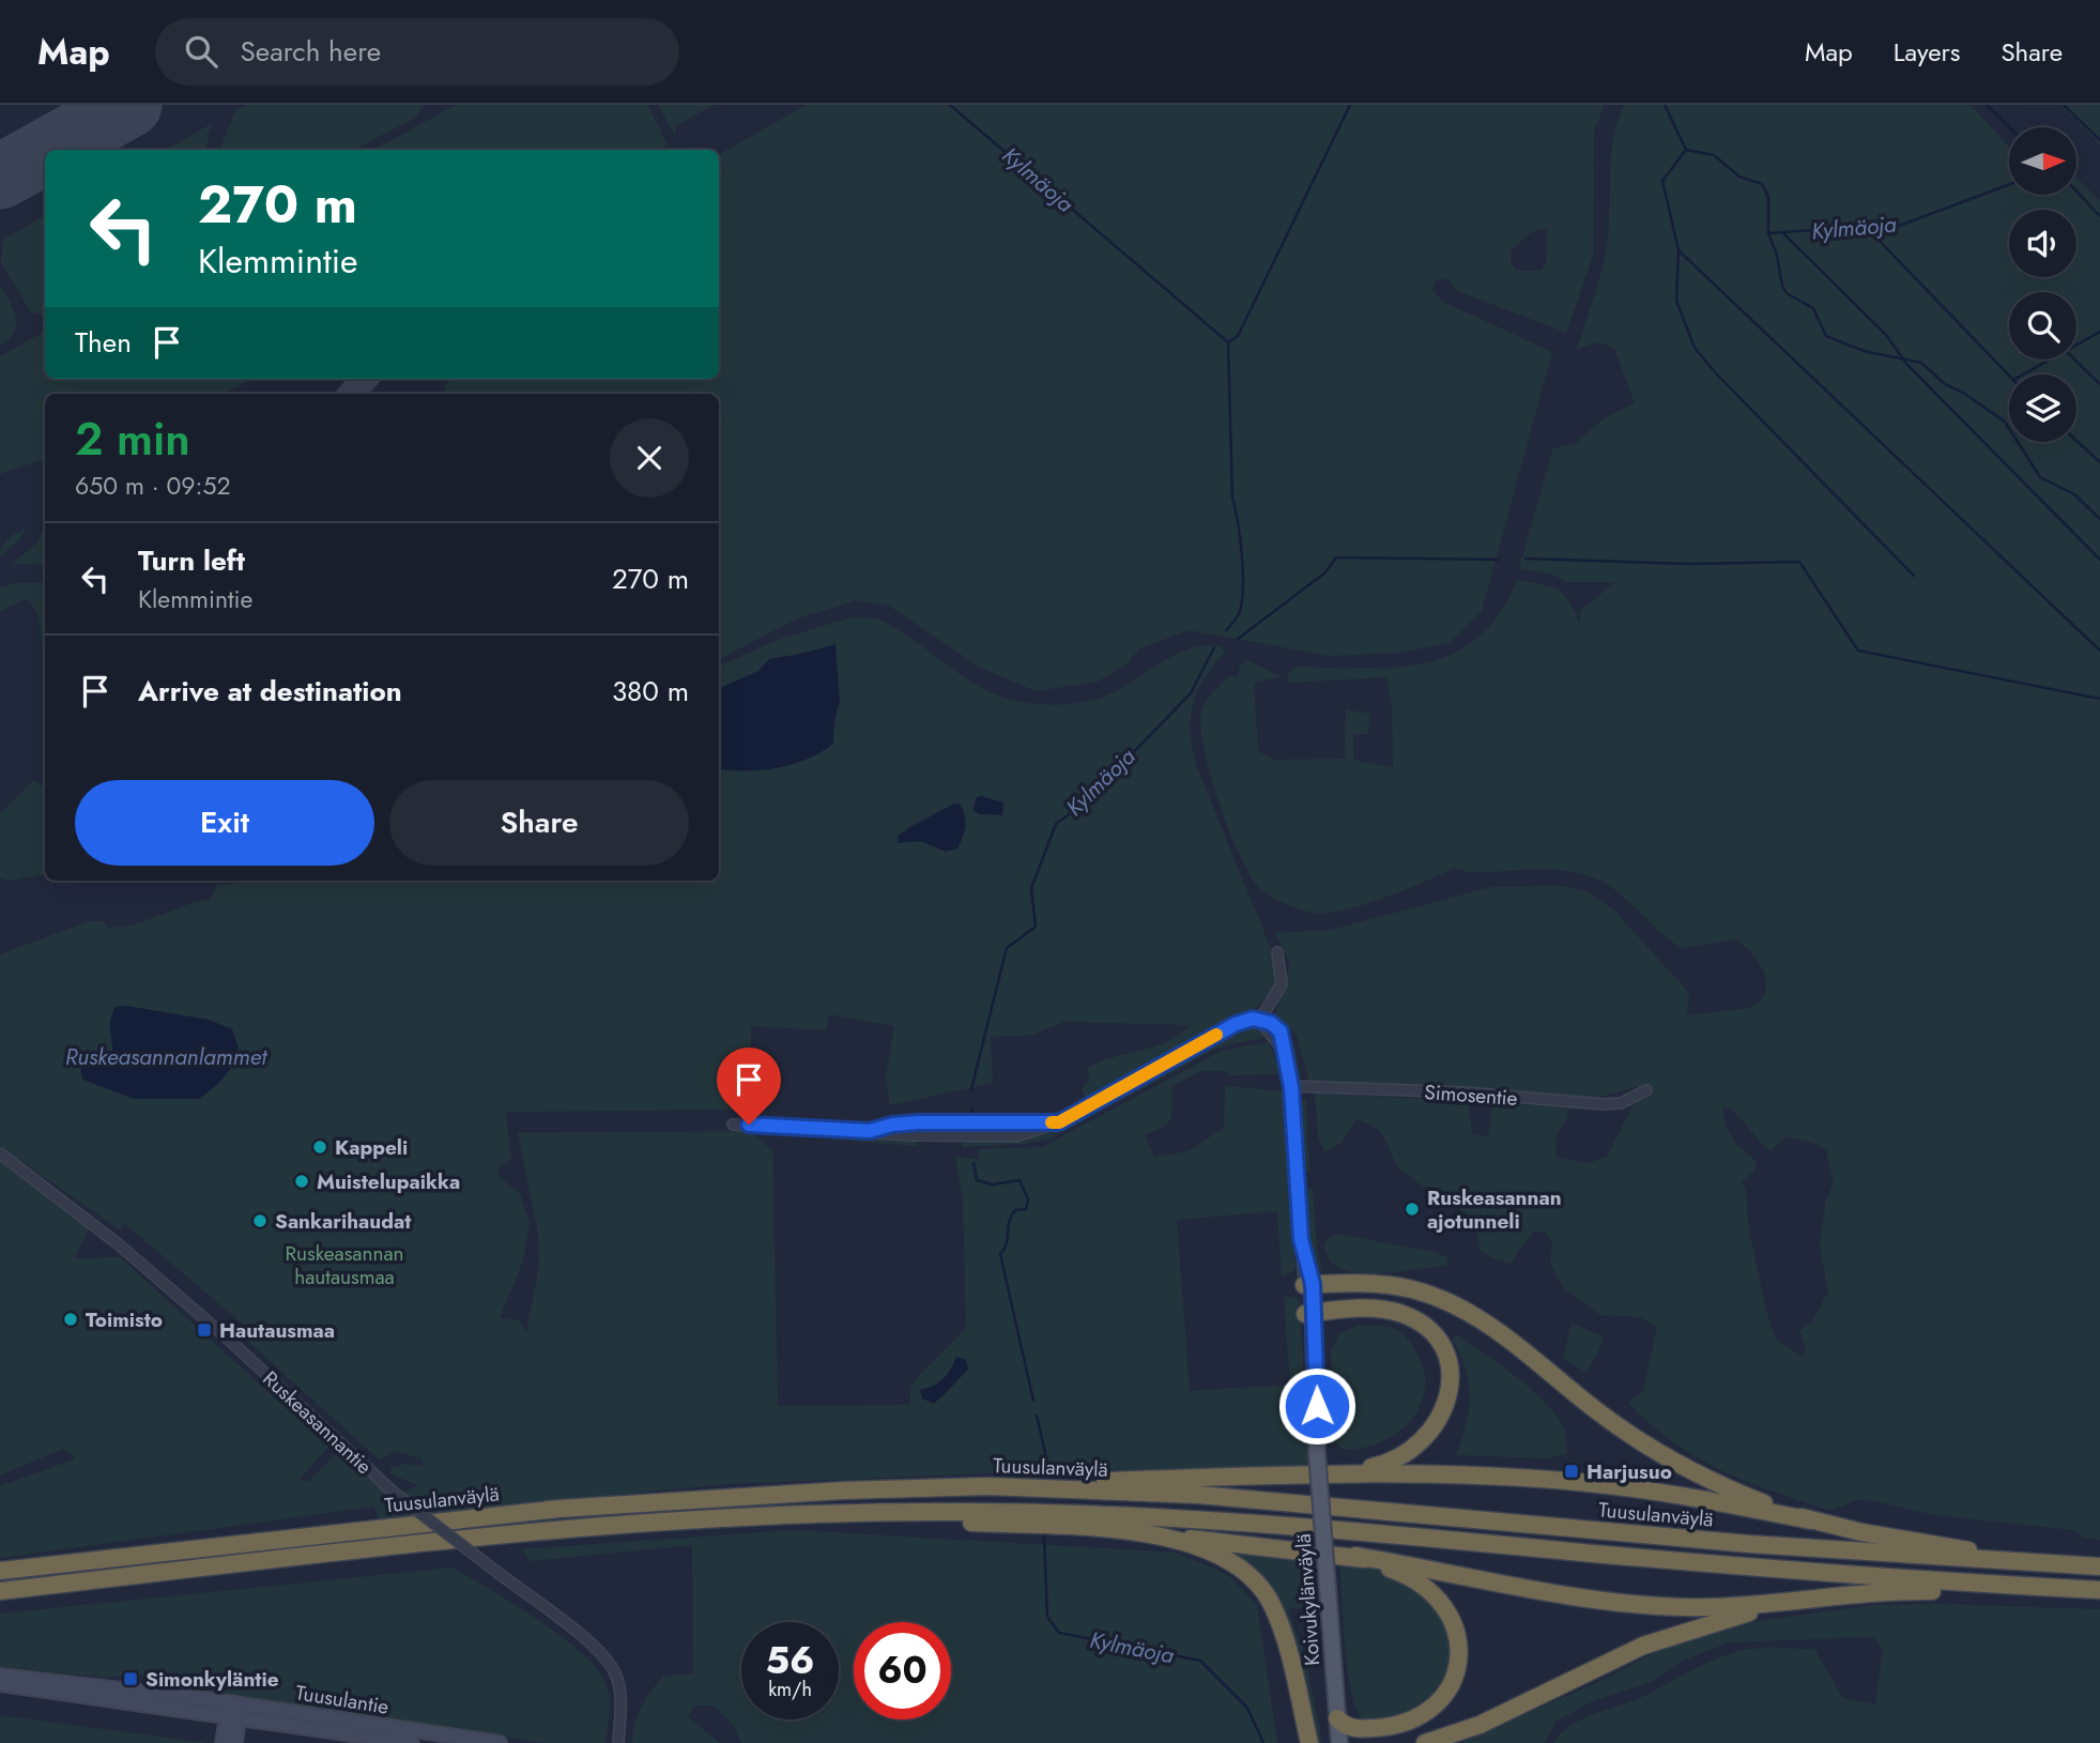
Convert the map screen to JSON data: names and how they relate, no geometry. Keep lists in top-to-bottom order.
{
  "streets": {
    "highway": ["Tuusulanväylä"],
    "main road": ["Koivukylänväylä", "Tuusulantie"],
    "street": ["Simosentie", "Ruskeasannantie"]
  },
  "crossings": [
    ["Simosentie", "Koivukylänväylä"]
  ],
  "water": ["Kylmäoja", "Ruskeasannanlammet"],
  "parks": ["Ruskeasannan hautausmaa"],
  "places": {
    "other": [
      "Kappeli",
      "Muistelupaikka",
      "Ruskeasannan ajotunneli",
      "Sankarihaudat",
      "Toimisto"
    ],
    "transit": ["Hautausmaa", "Harjusuo", "Simonkyläntie"]
  },
  "north": "right",
  "page": {
    "header": "Map",
    "search": "Search here",
    "nav": ["Map", "Layers", "Share"],
    "turn": ["270 m", "Klemmintie"],
    "then": "Then",
    "heading": ["2 min", "650 m · 09:52"],
    "list": [
      {
        "name": "Turn left",
        "note": "Klemmintie",
        "value": "270 m"
      },
      {
        "name": "Arrive at destination",
        "value": "380 m"
      }
    ],
    "buttons": ["Exit", "Share"],
    "speed": "56 km/h",
    "limit": "60"
  }
}
